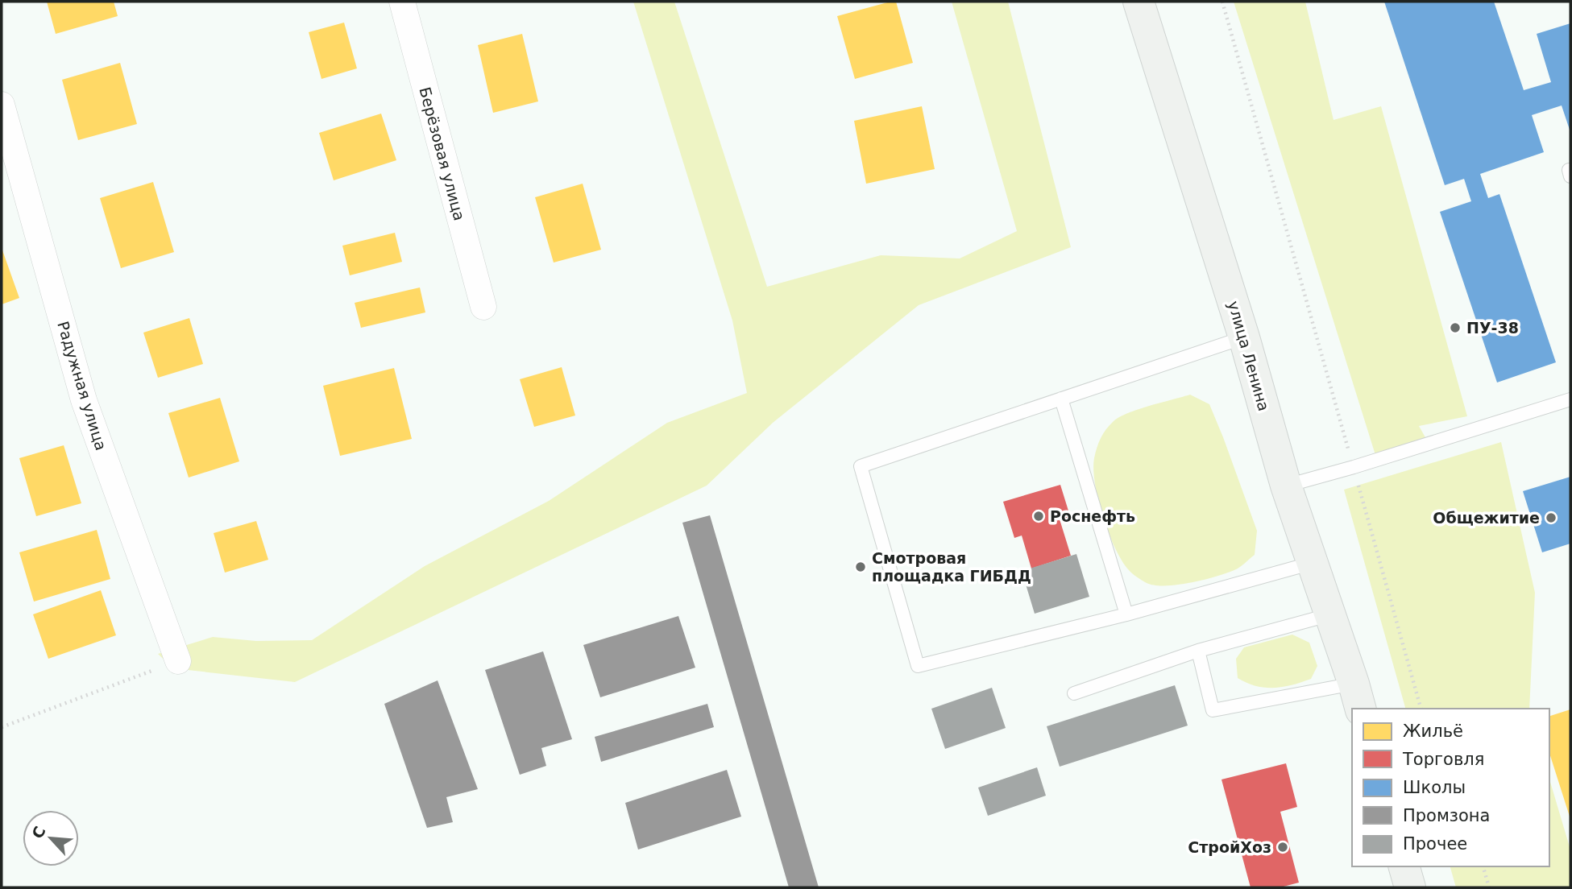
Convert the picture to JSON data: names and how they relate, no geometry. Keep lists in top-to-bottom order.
{
  "streets": {
    "main road": ["улица Ленина"],
    "street": ["Берёзовая улица", "Радужная улица"]
  },
  "places": [
    "ПУ-38",
    "Роснефть",
    "Общежитие",
    "Смотровая площадка ГИБДД",
    "СтройХоз"
  ],
  "legend": [
    "Жильё",
    "Торговля",
    "Школы",
    "Промзона",
    "Прочее"
  ],
  "north": "top left"
}
